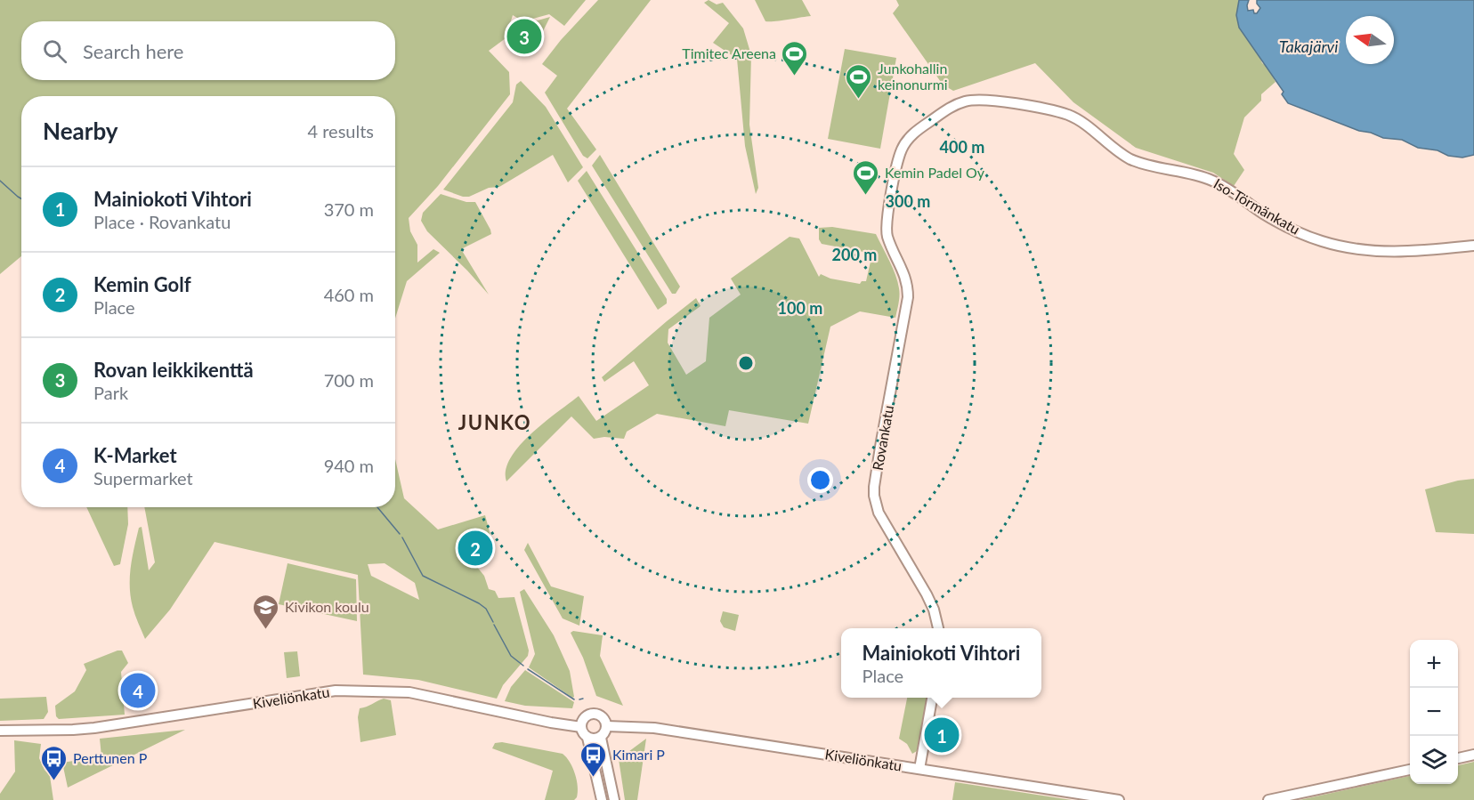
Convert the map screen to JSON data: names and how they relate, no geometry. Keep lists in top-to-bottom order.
{
  "streets": {
    "main road": ["Iso-Törmänkatu", "Rovankatu", "Kiveliönkatu"]
  },
  "crossings": [
    ["Iso-Törmänkatu", "Rovankatu"]
  ],
  "districts": ["JUNKO"],
  "water": ["Takajärvi"],
  "places": {
    "sports": ["Timitec Areena", "Junkohallin keinonurmi", "Kemin Padel Oy"],
    "school or university": ["Kivikon koulu"],
    "bus stop": ["Kimari P", "Perttunen P"]
  },
  "north": "left",
  "page": {
    "pins": [
      "3",
      "2",
      "4",
      "1"
    ],
    "search": "Search here",
    "heading": ["Nearby", "4 results"],
    "list": [
      {
        "mark": "1",
        "name": "Mainiokoti Vihtori",
        "note": "Place · Rovankatu",
        "value": "370 m"
      },
      {
        "mark": "2",
        "name": "Kemin Golf",
        "note": "Place",
        "value": "460 m"
      },
      {
        "mark": "3",
        "name": "Rovan leikkikenttä",
        "note": "Park",
        "value": "700 m"
      },
      {
        "mark": "4",
        "name": "K-Market",
        "note": "Supermarket",
        "value": "940 m"
      }
    ],
    "popup": ["Mainiokoti Vihtori", "Place"],
    "map_buttons": ["+", "−"]
  },
  "rings": [
    "400 m",
    "300 m",
    "200 m",
    "100 m"
  ]
}
